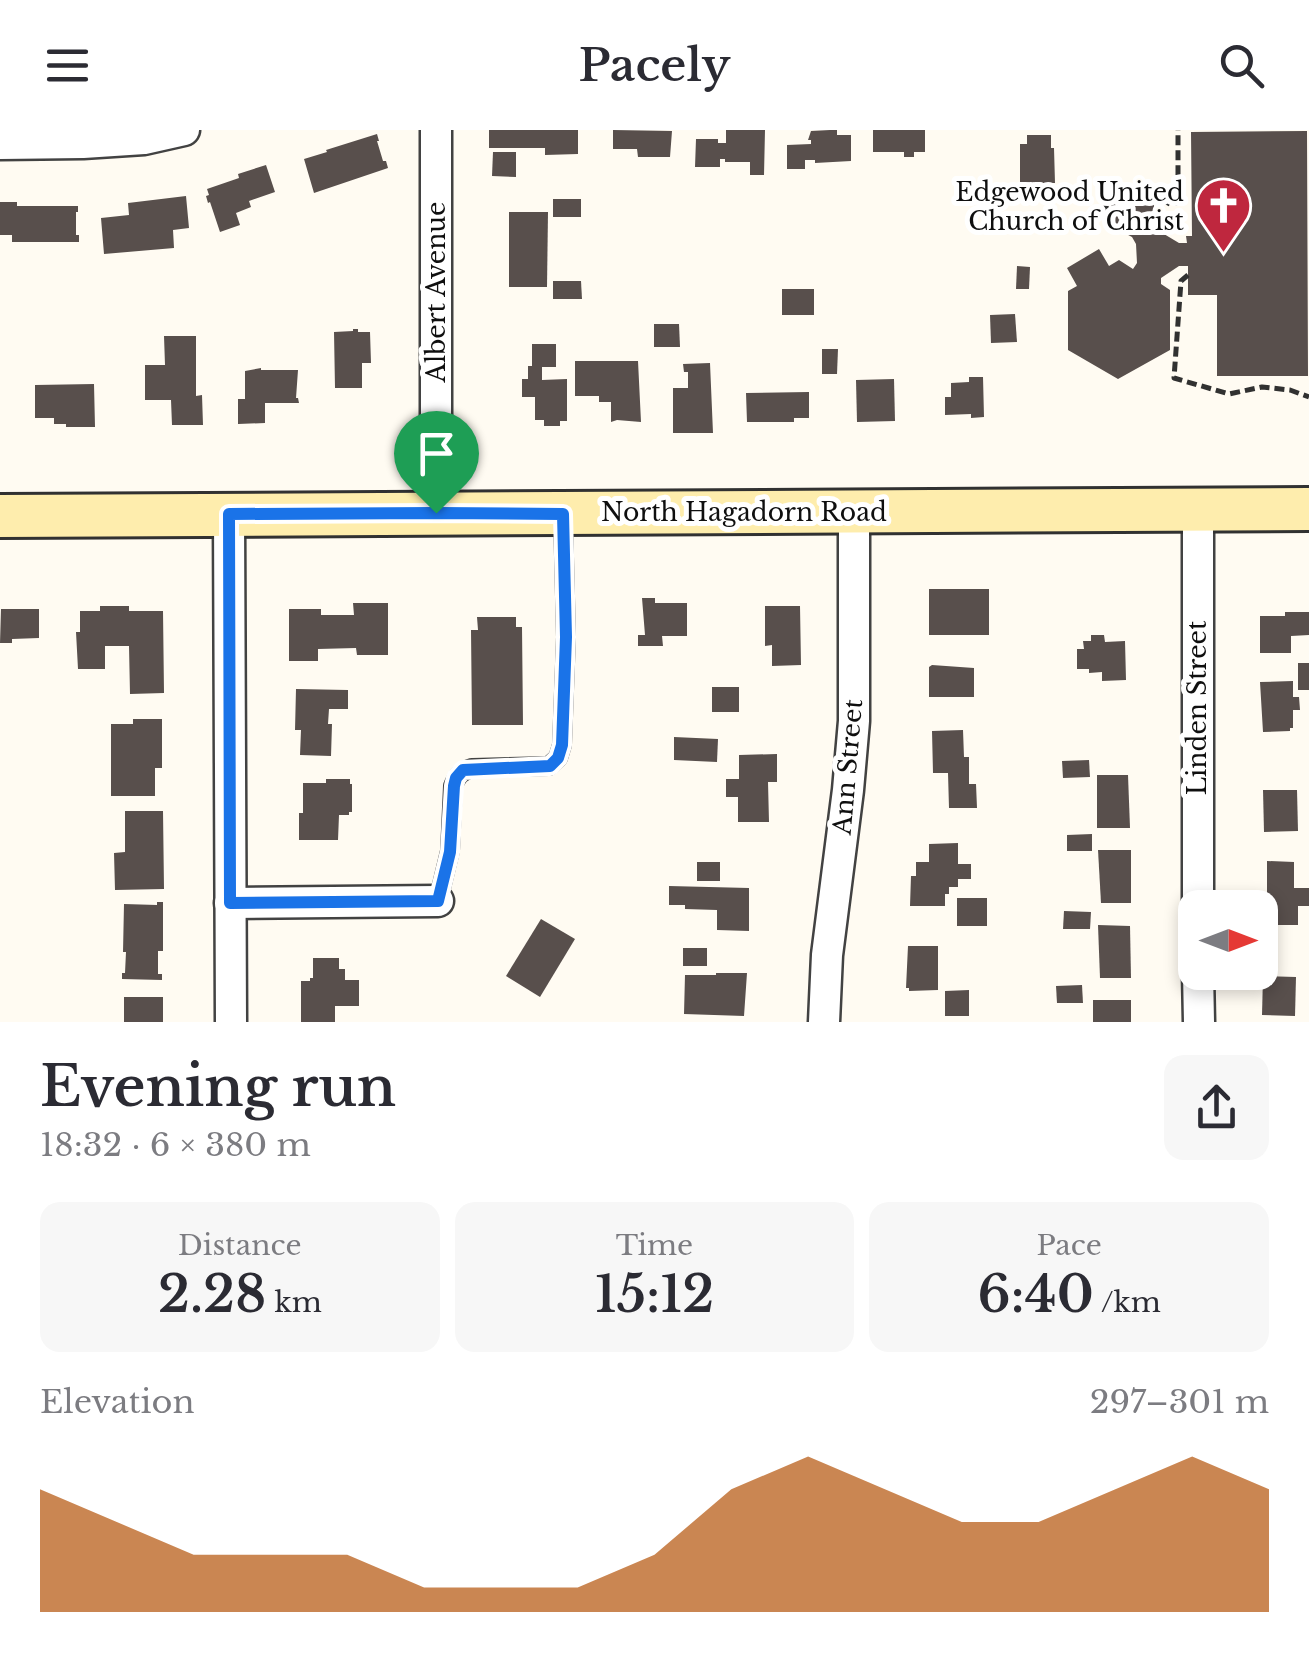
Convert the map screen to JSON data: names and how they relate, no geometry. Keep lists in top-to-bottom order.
{
  "streets": {
    "street": [
      "Albert Avenue",
      "North Hagadorn Road",
      "Linden Street",
      "Ann Street"
    ]
  },
  "crossings": [
    ["Albert Avenue", "North Hagadorn Road"],
    ["North Hagadorn Road", "Linden Street"],
    ["North Hagadorn Road", "Ann Street"]
  ],
  "places": {
    "church": ["Edgewood United Church of Christ"]
  },
  "north": "right",
  "page": {
    "header": "Pacely",
    "heading": ["Evening run", "18:32 · 6 × 380 m"],
    "stats": [
      ["Distance", "2.28 km"],
      ["Time", "15:12"],
      ["Pace", "6:40 /km"]
    ],
    "chart": ["Elevation", "297–301 m"]
  }
}
